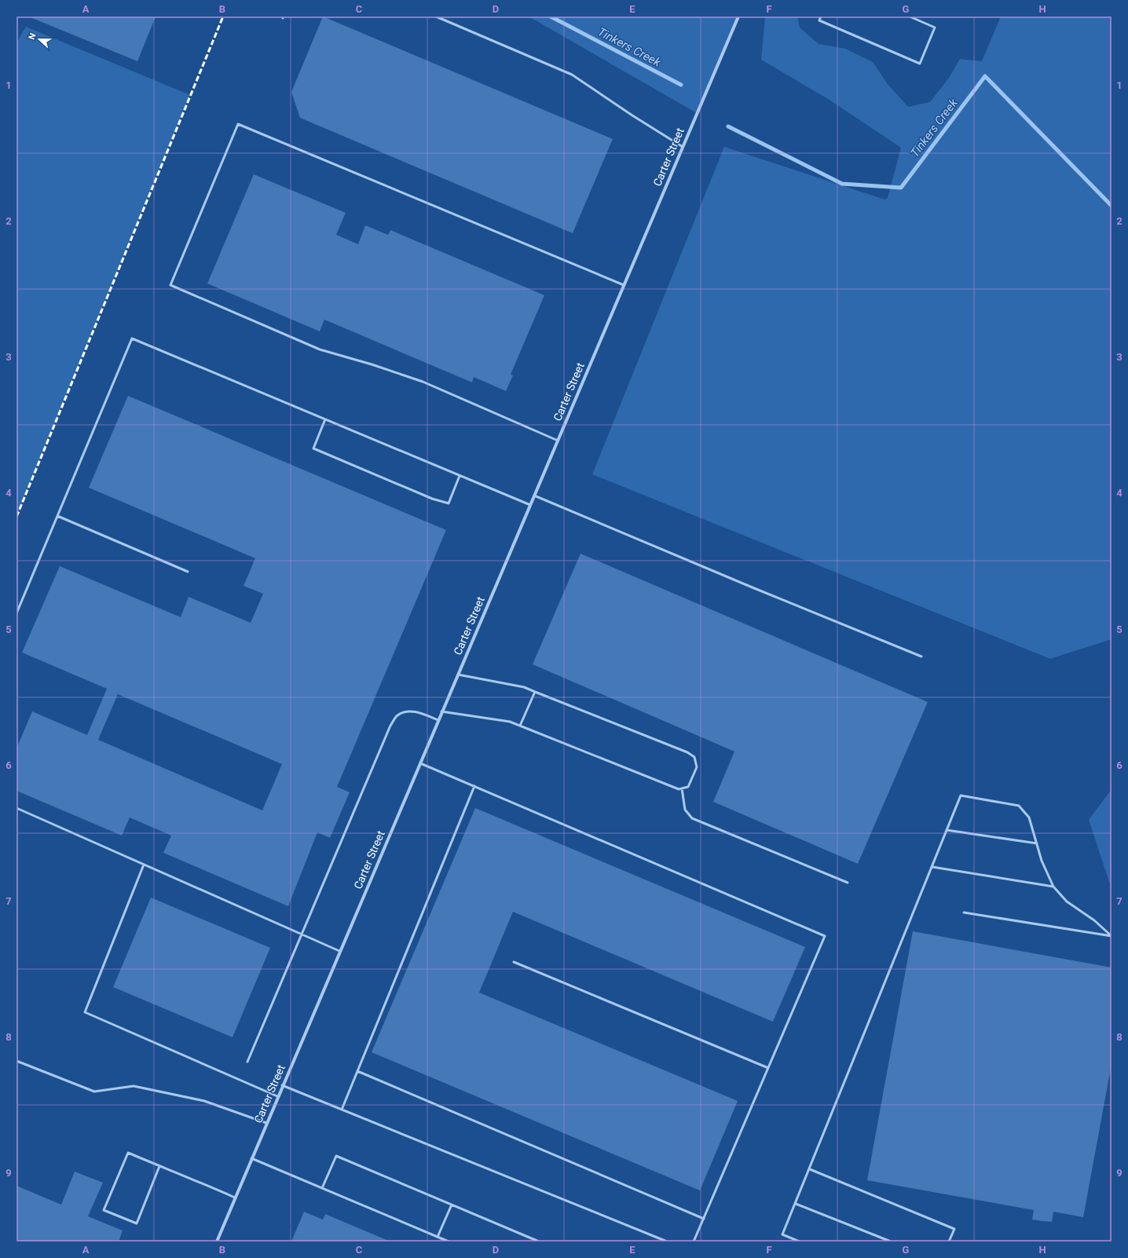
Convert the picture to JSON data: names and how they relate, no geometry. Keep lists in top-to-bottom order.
{
  "streets": {
    "street": ["Carter Street"]
  },
  "water": ["Tinkers Creek"],
  "north": "left",
  "grid": {
    "columns": [
      "A",
      "B",
      "C",
      "D",
      "E",
      "F",
      "G",
      "H"
    ],
    "rows": [
      "1",
      "2",
      "3",
      "4",
      "5",
      "6",
      "7",
      "8",
      "9"
    ]
  }
}
